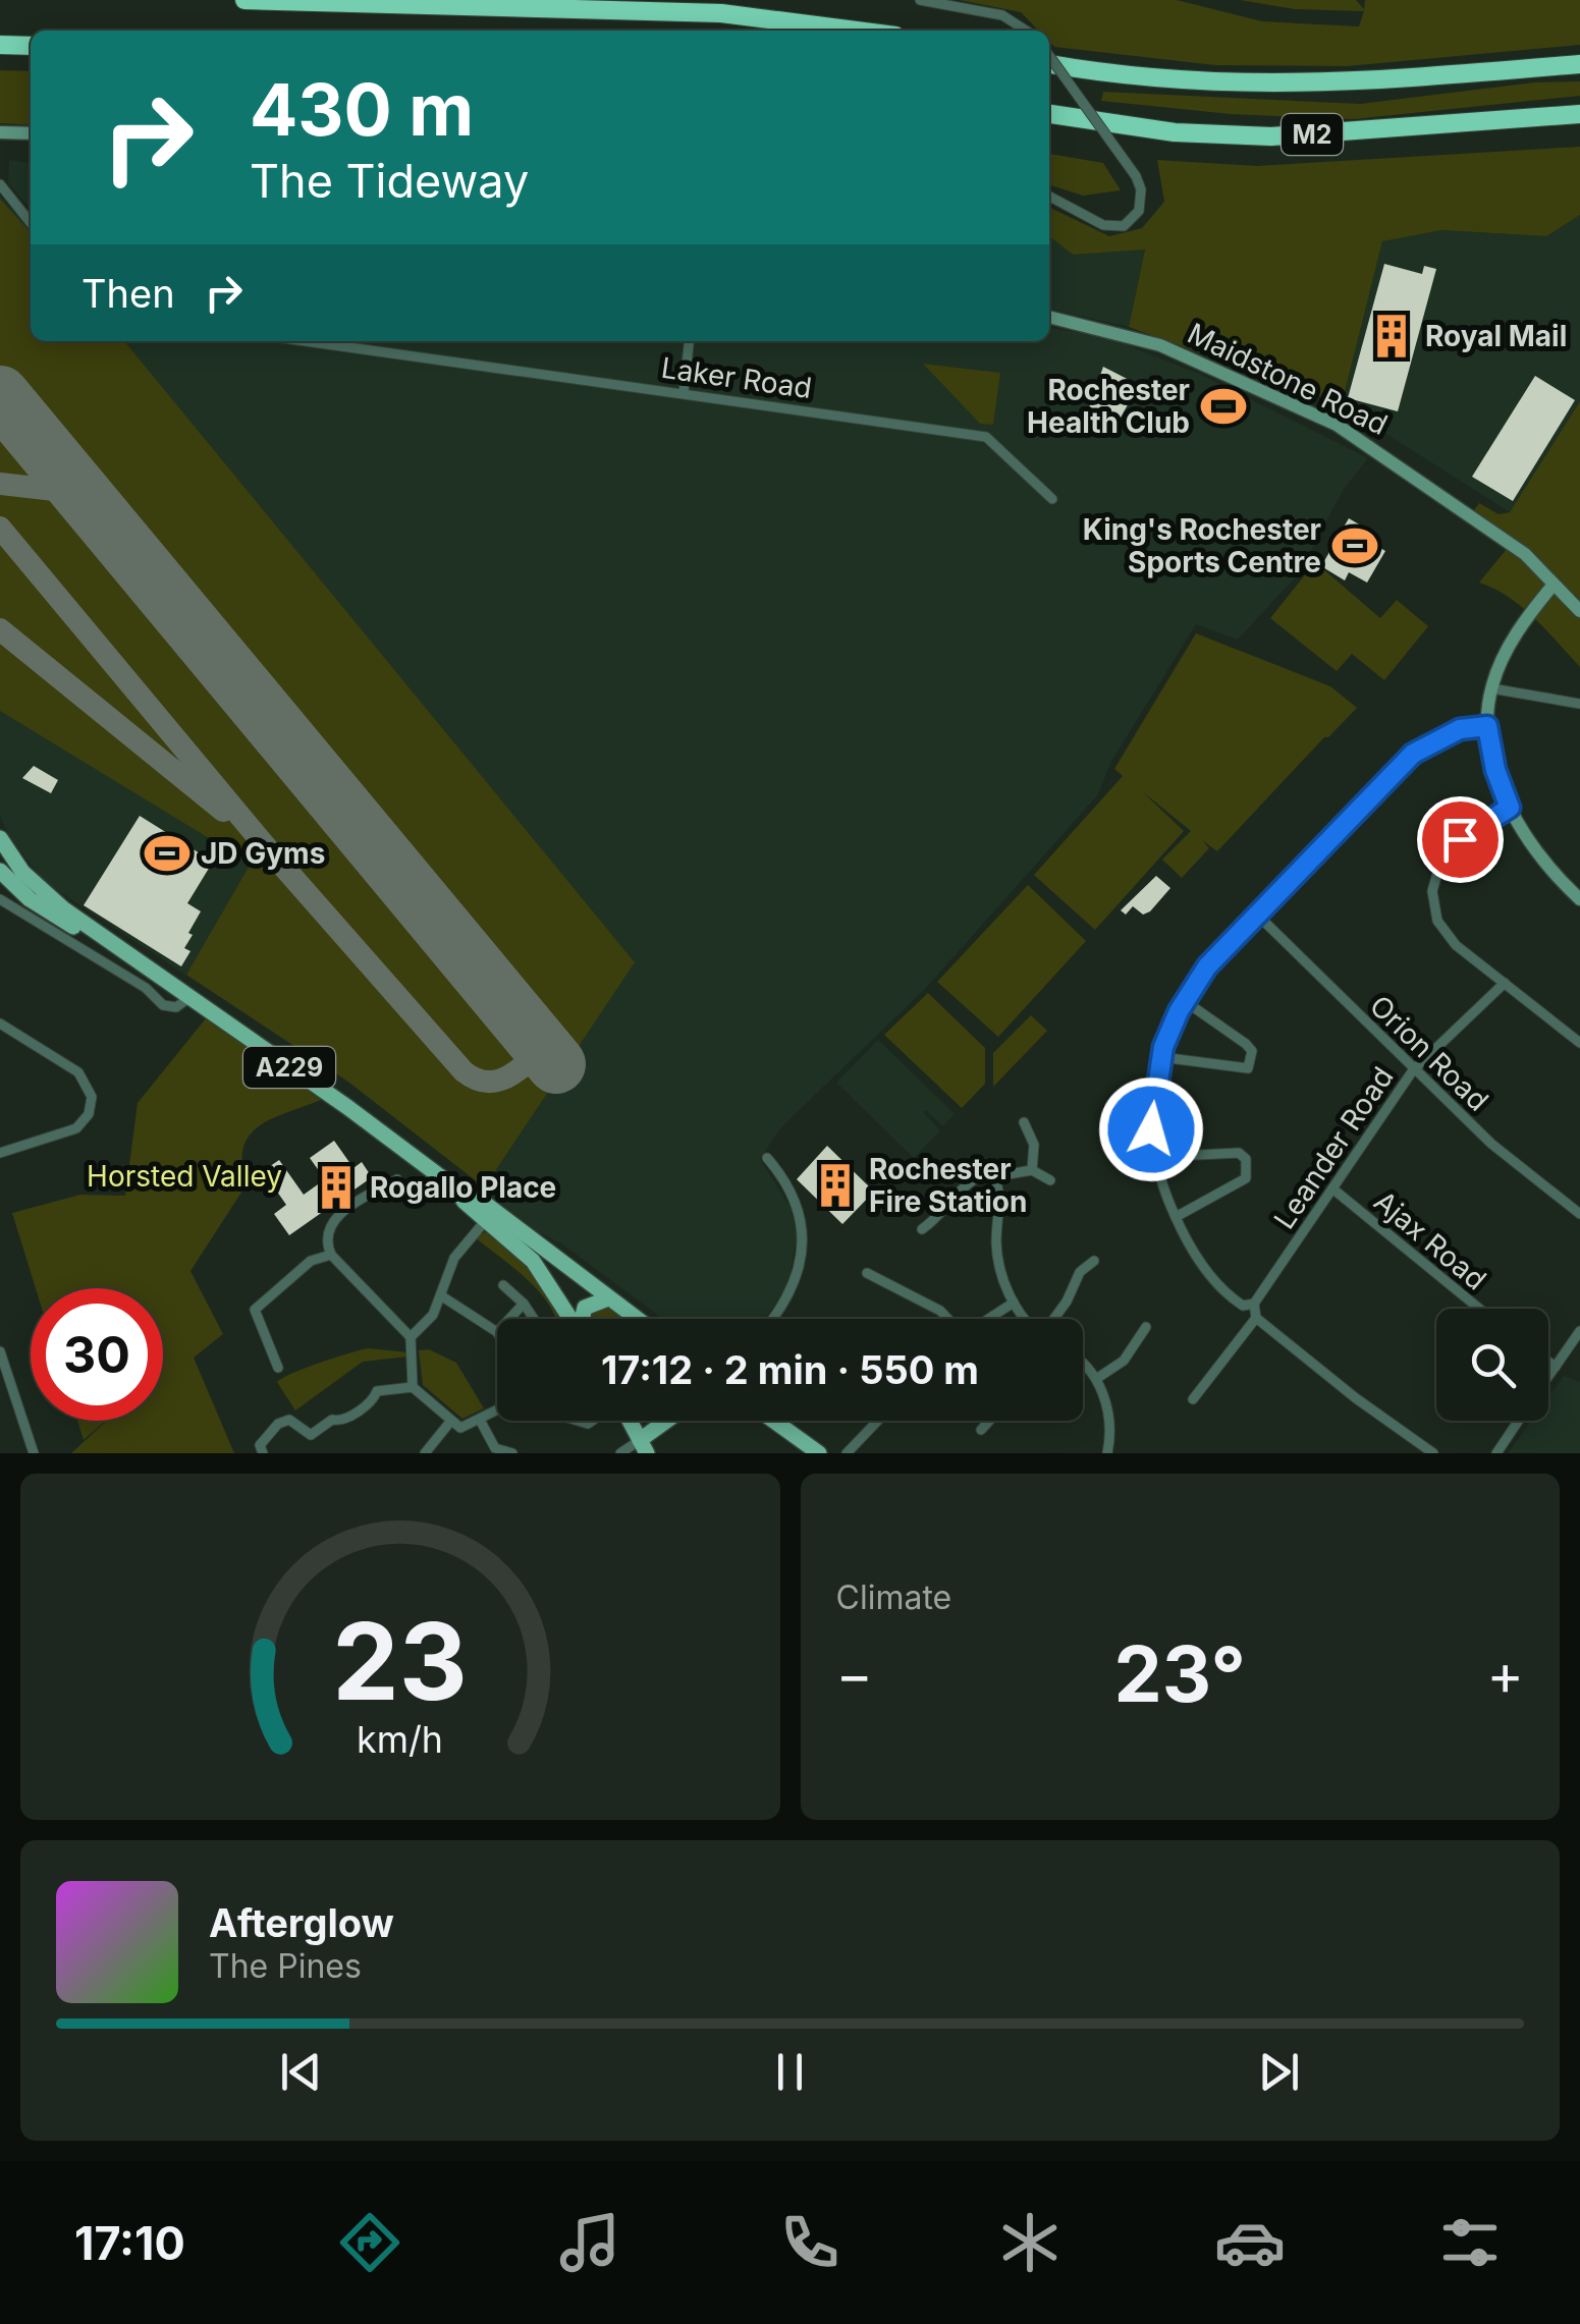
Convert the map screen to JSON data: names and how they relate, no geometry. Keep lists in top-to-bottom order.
{
  "streets": {
    "highway": ["M2"],
    "main road": ["Maidstone Road", "A229"],
    "street": [
      "Laker Road",
      "Orion Road",
      "Leander Road",
      "Ajax Road"
    ]
  },
  "crossings": [
    ["Orion Road", "Leander Road"],
    ["Leander Road", "Ajax Road"]
  ],
  "parks": ["Horsted Valley"],
  "places": {
    "building": ["Royal Mail", "Rochester Fire Station", "Rogallo Place"],
    "sports": ["Rochester Health Club", "King's Rochester Sports Centre", "JD Gyms"]
  },
  "page": {
    "turn": ["430 m", "The Tideway"],
    "then": "Then",
    "limit": "30",
    "trip": "17:12 · 2 min · 550 m",
    "tile": "Climate",
    "heat": ["−", "23°", "+"],
    "song": ["Afterglow", "The Pines"],
    "tabs": "17:10",
    "gauge": ["23", "km/h"]
  }
}
